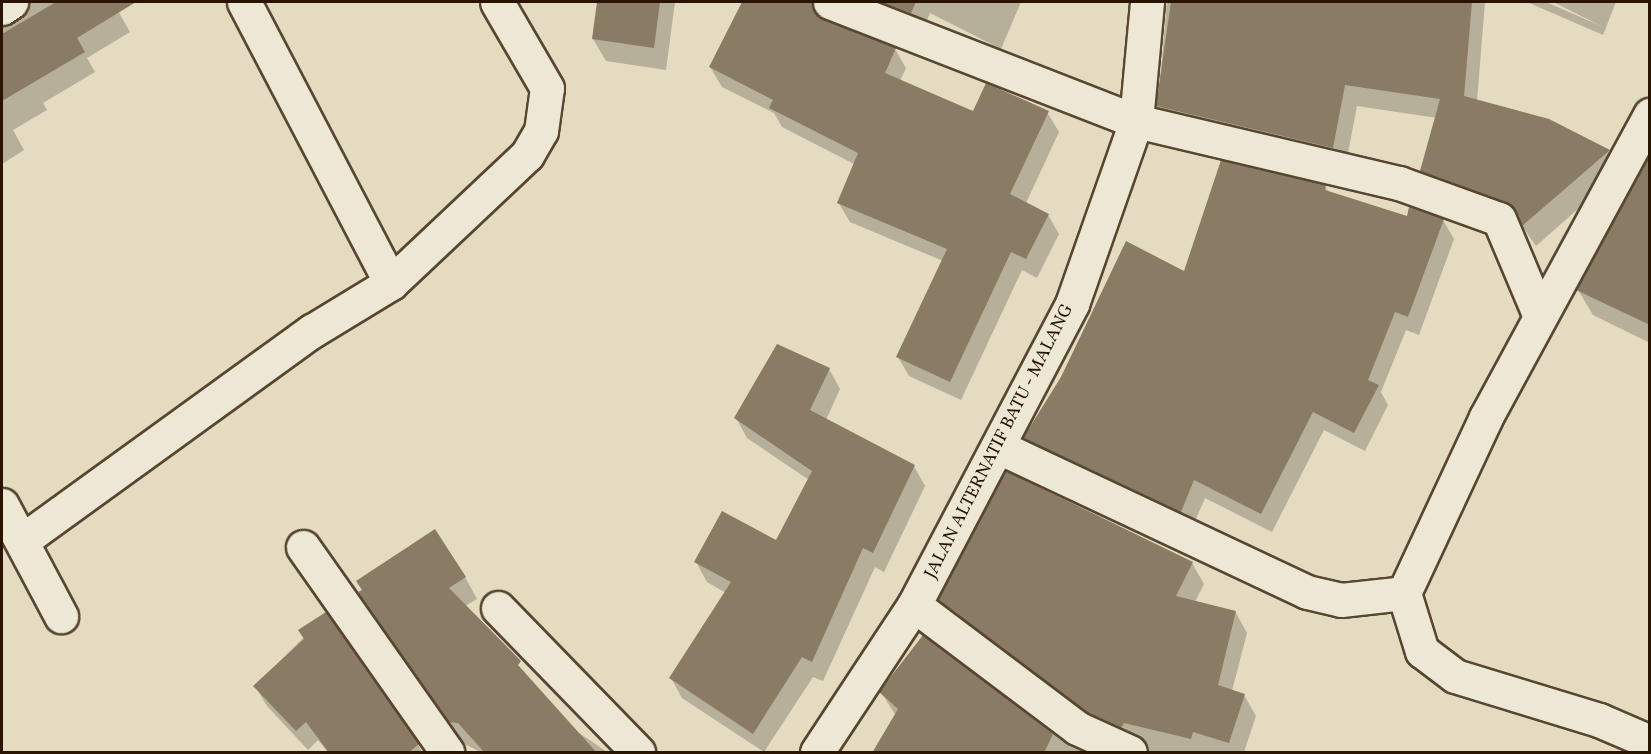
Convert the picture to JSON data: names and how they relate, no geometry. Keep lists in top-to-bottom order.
{
  "streets": {
    "street": ["JALAN ALTERNATIF BATU - MALANG"]
  }
}
